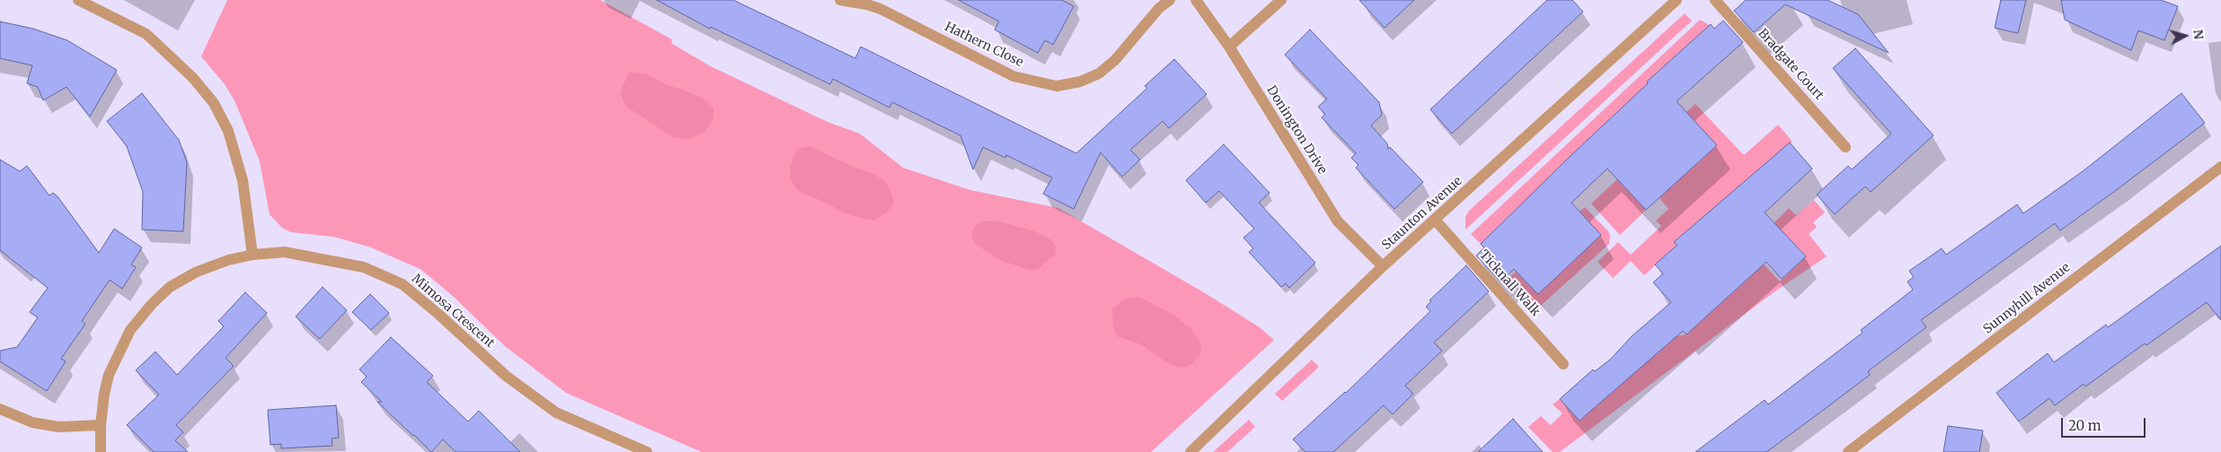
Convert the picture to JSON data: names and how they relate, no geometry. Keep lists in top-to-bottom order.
{
  "streets": {
    "street": [
      "Hathern Close",
      "Bradgate Court",
      "Donington Drive",
      "Staunton Avenue",
      "Ticknall Walk",
      "Sunnyhill Avenue",
      "Mimosa Crescent"
    ]
  },
  "crossings": [
    ["Donington Drive", "Staunton Avenue"],
    ["Staunton Avenue", "Ticknall Walk"]
  ],
  "scale_bar": "20 m",
  "north": "right"
}
